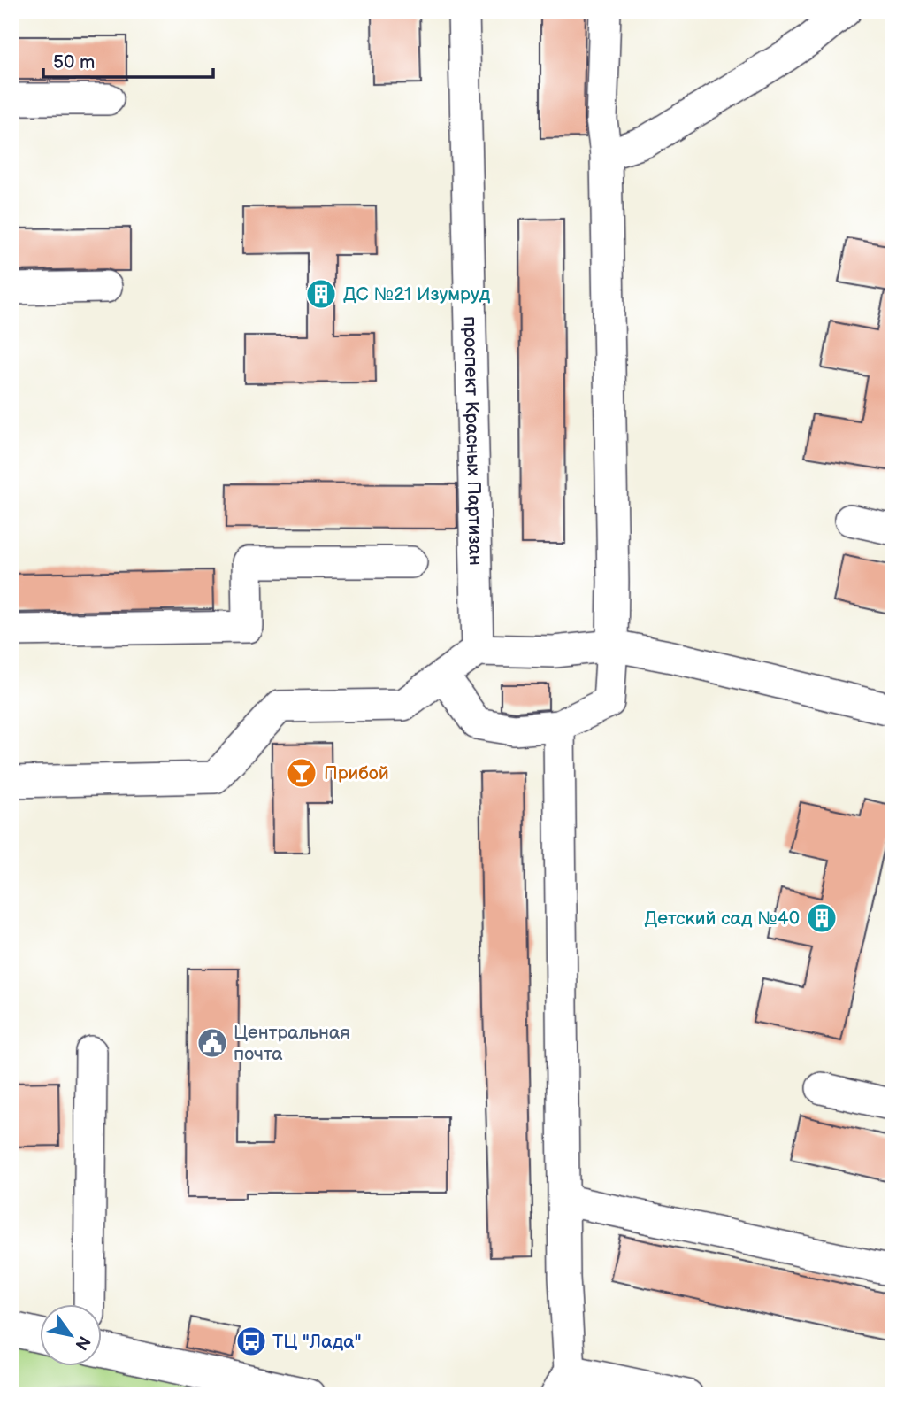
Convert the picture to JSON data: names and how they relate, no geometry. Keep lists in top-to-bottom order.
{
  "streets": {
    "street": ["проспект Красных Партизан"]
  },
  "places": {
    "building": ["ДС №21 Изумруд", "Детский сад №40"],
    "bar": ["Прибой"],
    "public building": ["Центральная почта"],
    "bus stop": ["ТЦ \"Лада\""]
  },
  "scale_bar": "50 m",
  "north": "bottom right"
}
